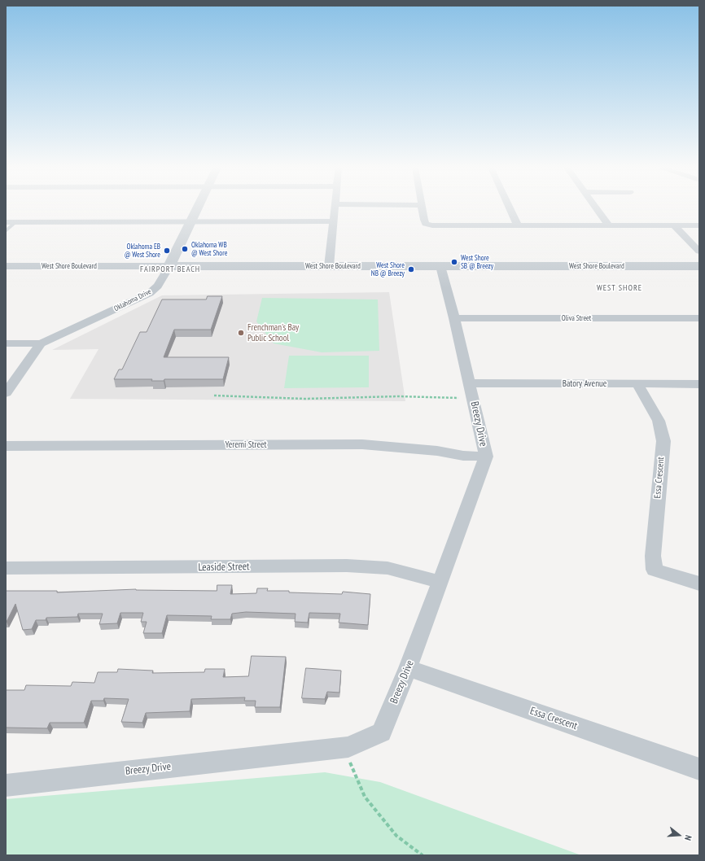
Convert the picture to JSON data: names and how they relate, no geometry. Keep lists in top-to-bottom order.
{
  "streets": {
    "street": [
      "West Shore Boulevard",
      "Oklahoma Drive",
      "Oliva Street",
      "Batory Avenue",
      "Breezy Drive",
      "Yeremi Street",
      "Essa Crescent",
      "Leaside Street"
    ]
  },
  "crossings": [
    ["West Shore Boulevard", "Oklahoma Drive"],
    ["West Shore Boulevard", "Breezy Drive"],
    ["Oliva Street", "Breezy Drive"],
    ["Batory Avenue", "Breezy Drive"],
    ["Batory Avenue", "Essa Crescent"],
    ["Breezy Drive", "Yeremi Street"],
    ["Breezy Drive", "Essa Crescent"],
    ["Breezy Drive", "Leaside Street"]
  ],
  "districts": ["FAIRPORT BEACH", "WEST SHORE"],
  "places": [
    "Oklahoma WB @ West Shore",
    "Oklahoma EB @ West Shore",
    "West Shore SB @ Breezy",
    "West Shore NB @ Breezy",
    "Frenchman's Bay Public School"
  ],
  "north": "right"
}
